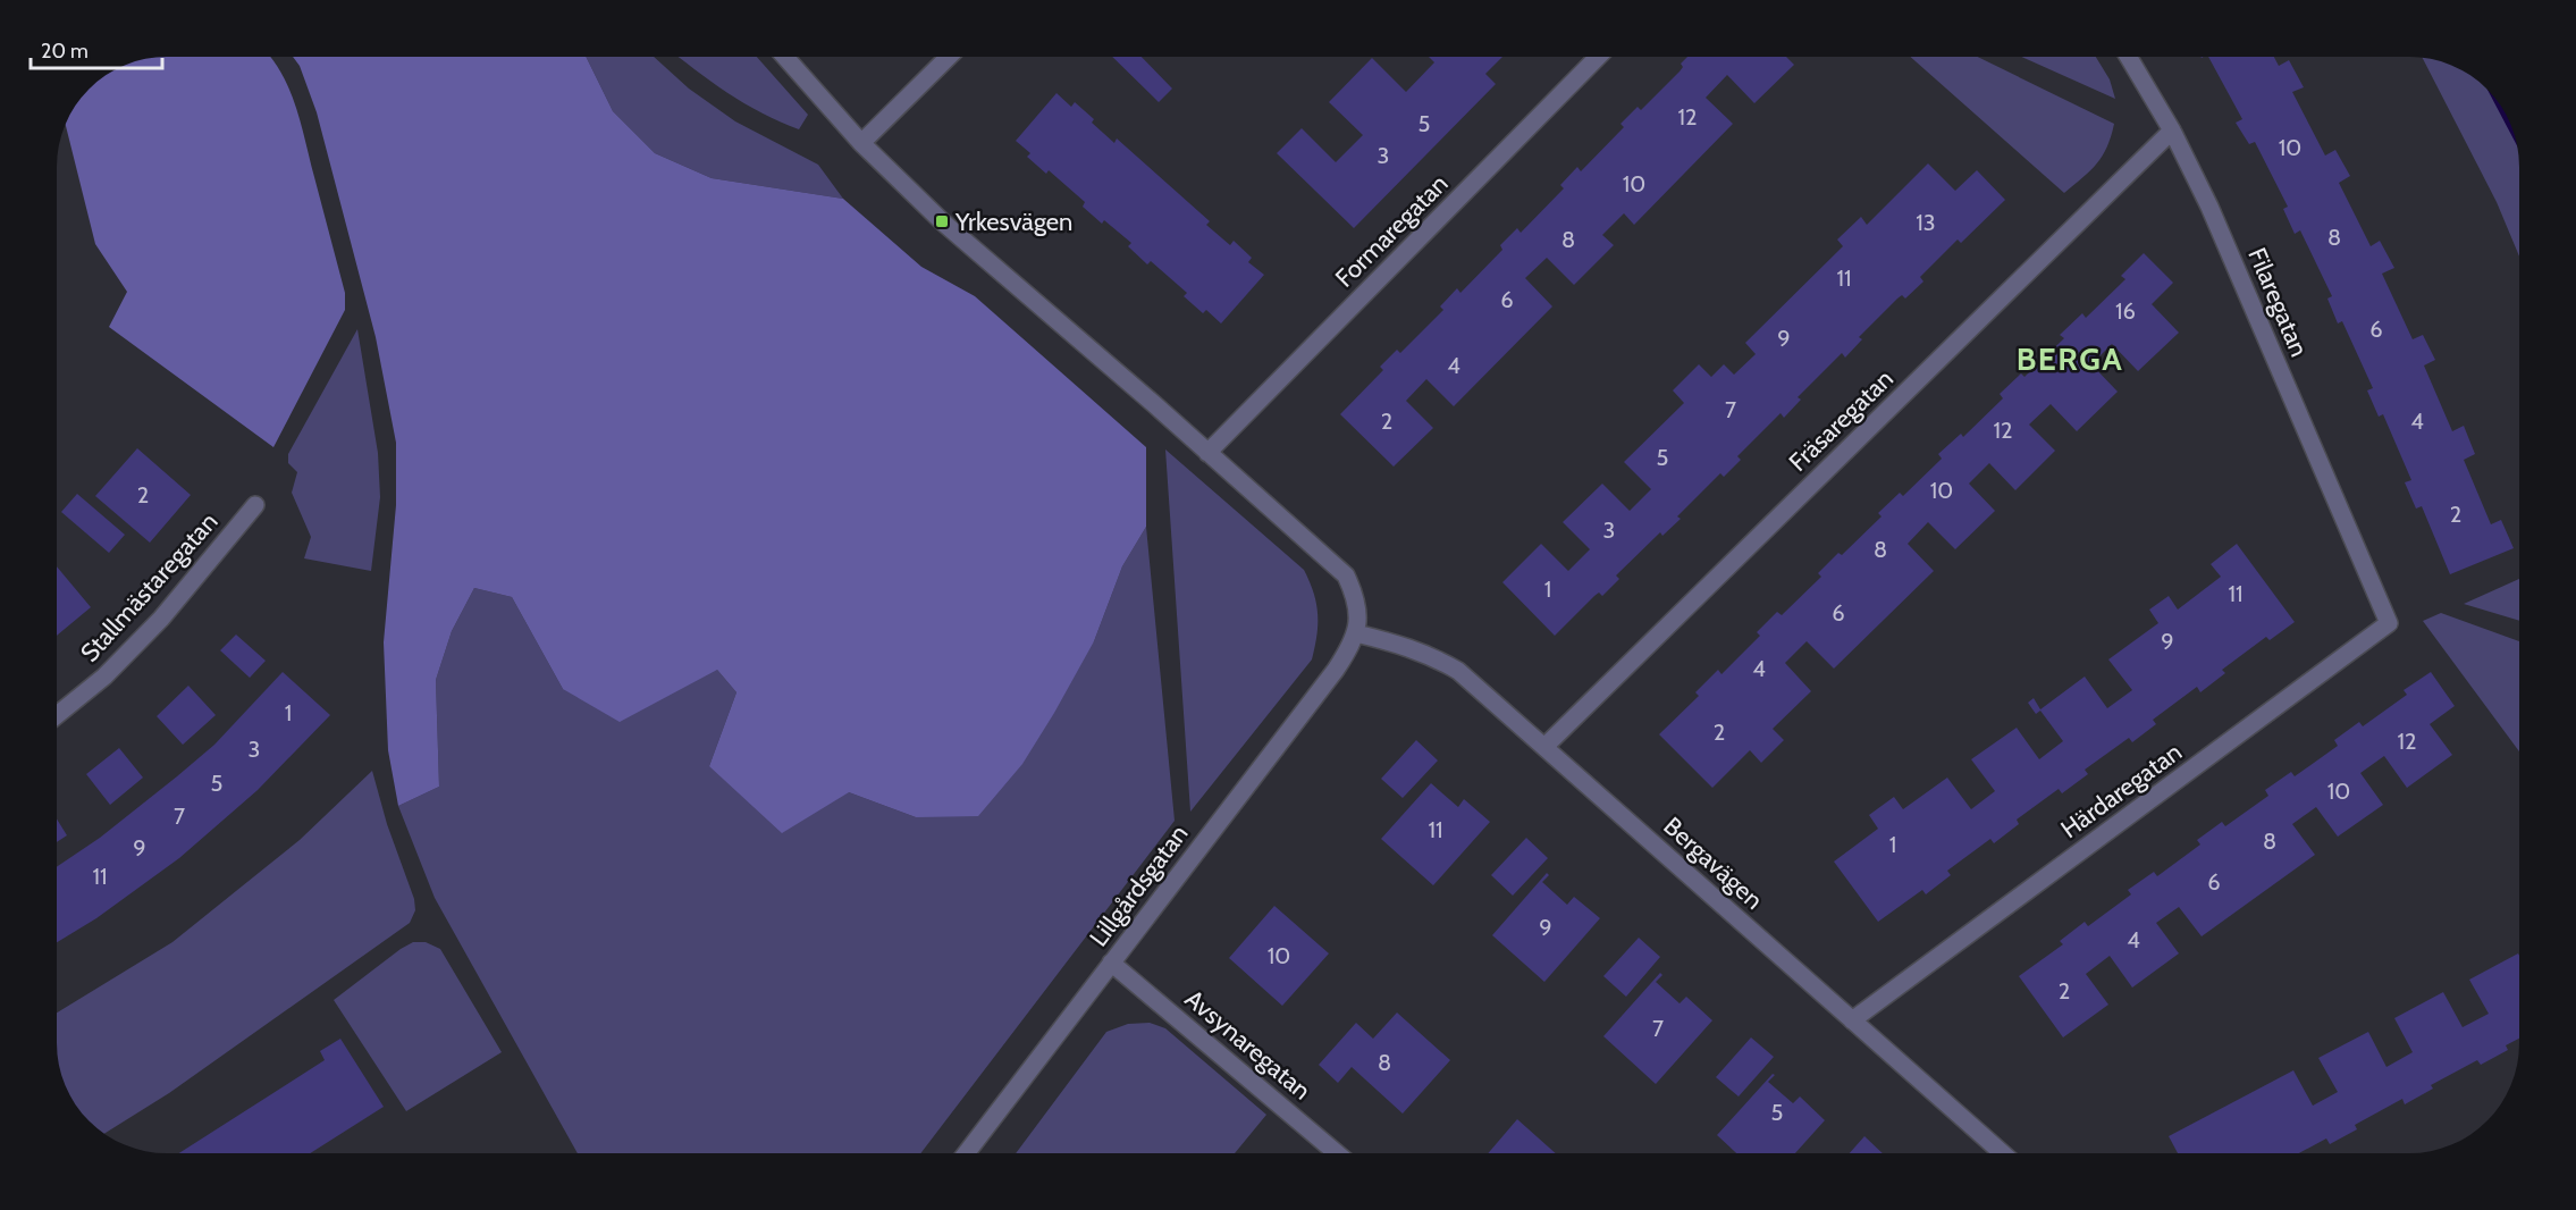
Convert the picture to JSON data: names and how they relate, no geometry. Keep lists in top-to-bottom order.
{
  "streets": {
    "street": [
      "Formaregatan",
      "Filaregatan",
      "Fräsaregatan",
      "Stallmästaregatan",
      "Härdaregatan",
      "Bergavägen",
      "Lillgårdsgatan",
      "Avsynaregatan"
    ]
  },
  "crossings": [
    ["Filaregatan", "Fräsaregatan"],
    ["Filaregatan", "Härdaregatan"],
    ["Fräsaregatan", "Bergavägen"],
    ["Härdaregatan", "Bergavägen"],
    ["Bergavägen", "Lillgårdsgatan"],
    ["Lillgårdsgatan", "Avsynaregatan"]
  ],
  "districts": ["BERGA"],
  "places": {
    "transit": ["Yrkesvägen"]
  },
  "house_numbers": [
    "12",
    "5",
    "10",
    "3",
    "10",
    "13",
    "8",
    "8",
    "11",
    "6",
    "16",
    "6",
    "9",
    "4",
    "7",
    "2",
    "4",
    "12",
    "5",
    "10",
    "2",
    "2",
    "3",
    "8",
    "1",
    "11",
    "6",
    "9",
    "4",
    "1",
    "2",
    "12",
    "3",
    "5",
    "10",
    "7",
    "11",
    "8",
    "1",
    "9",
    "11",
    "6",
    "9",
    "4",
    "10",
    "2",
    "7",
    "8",
    "5"
  ],
  "scale_bar": "20 m"
}
